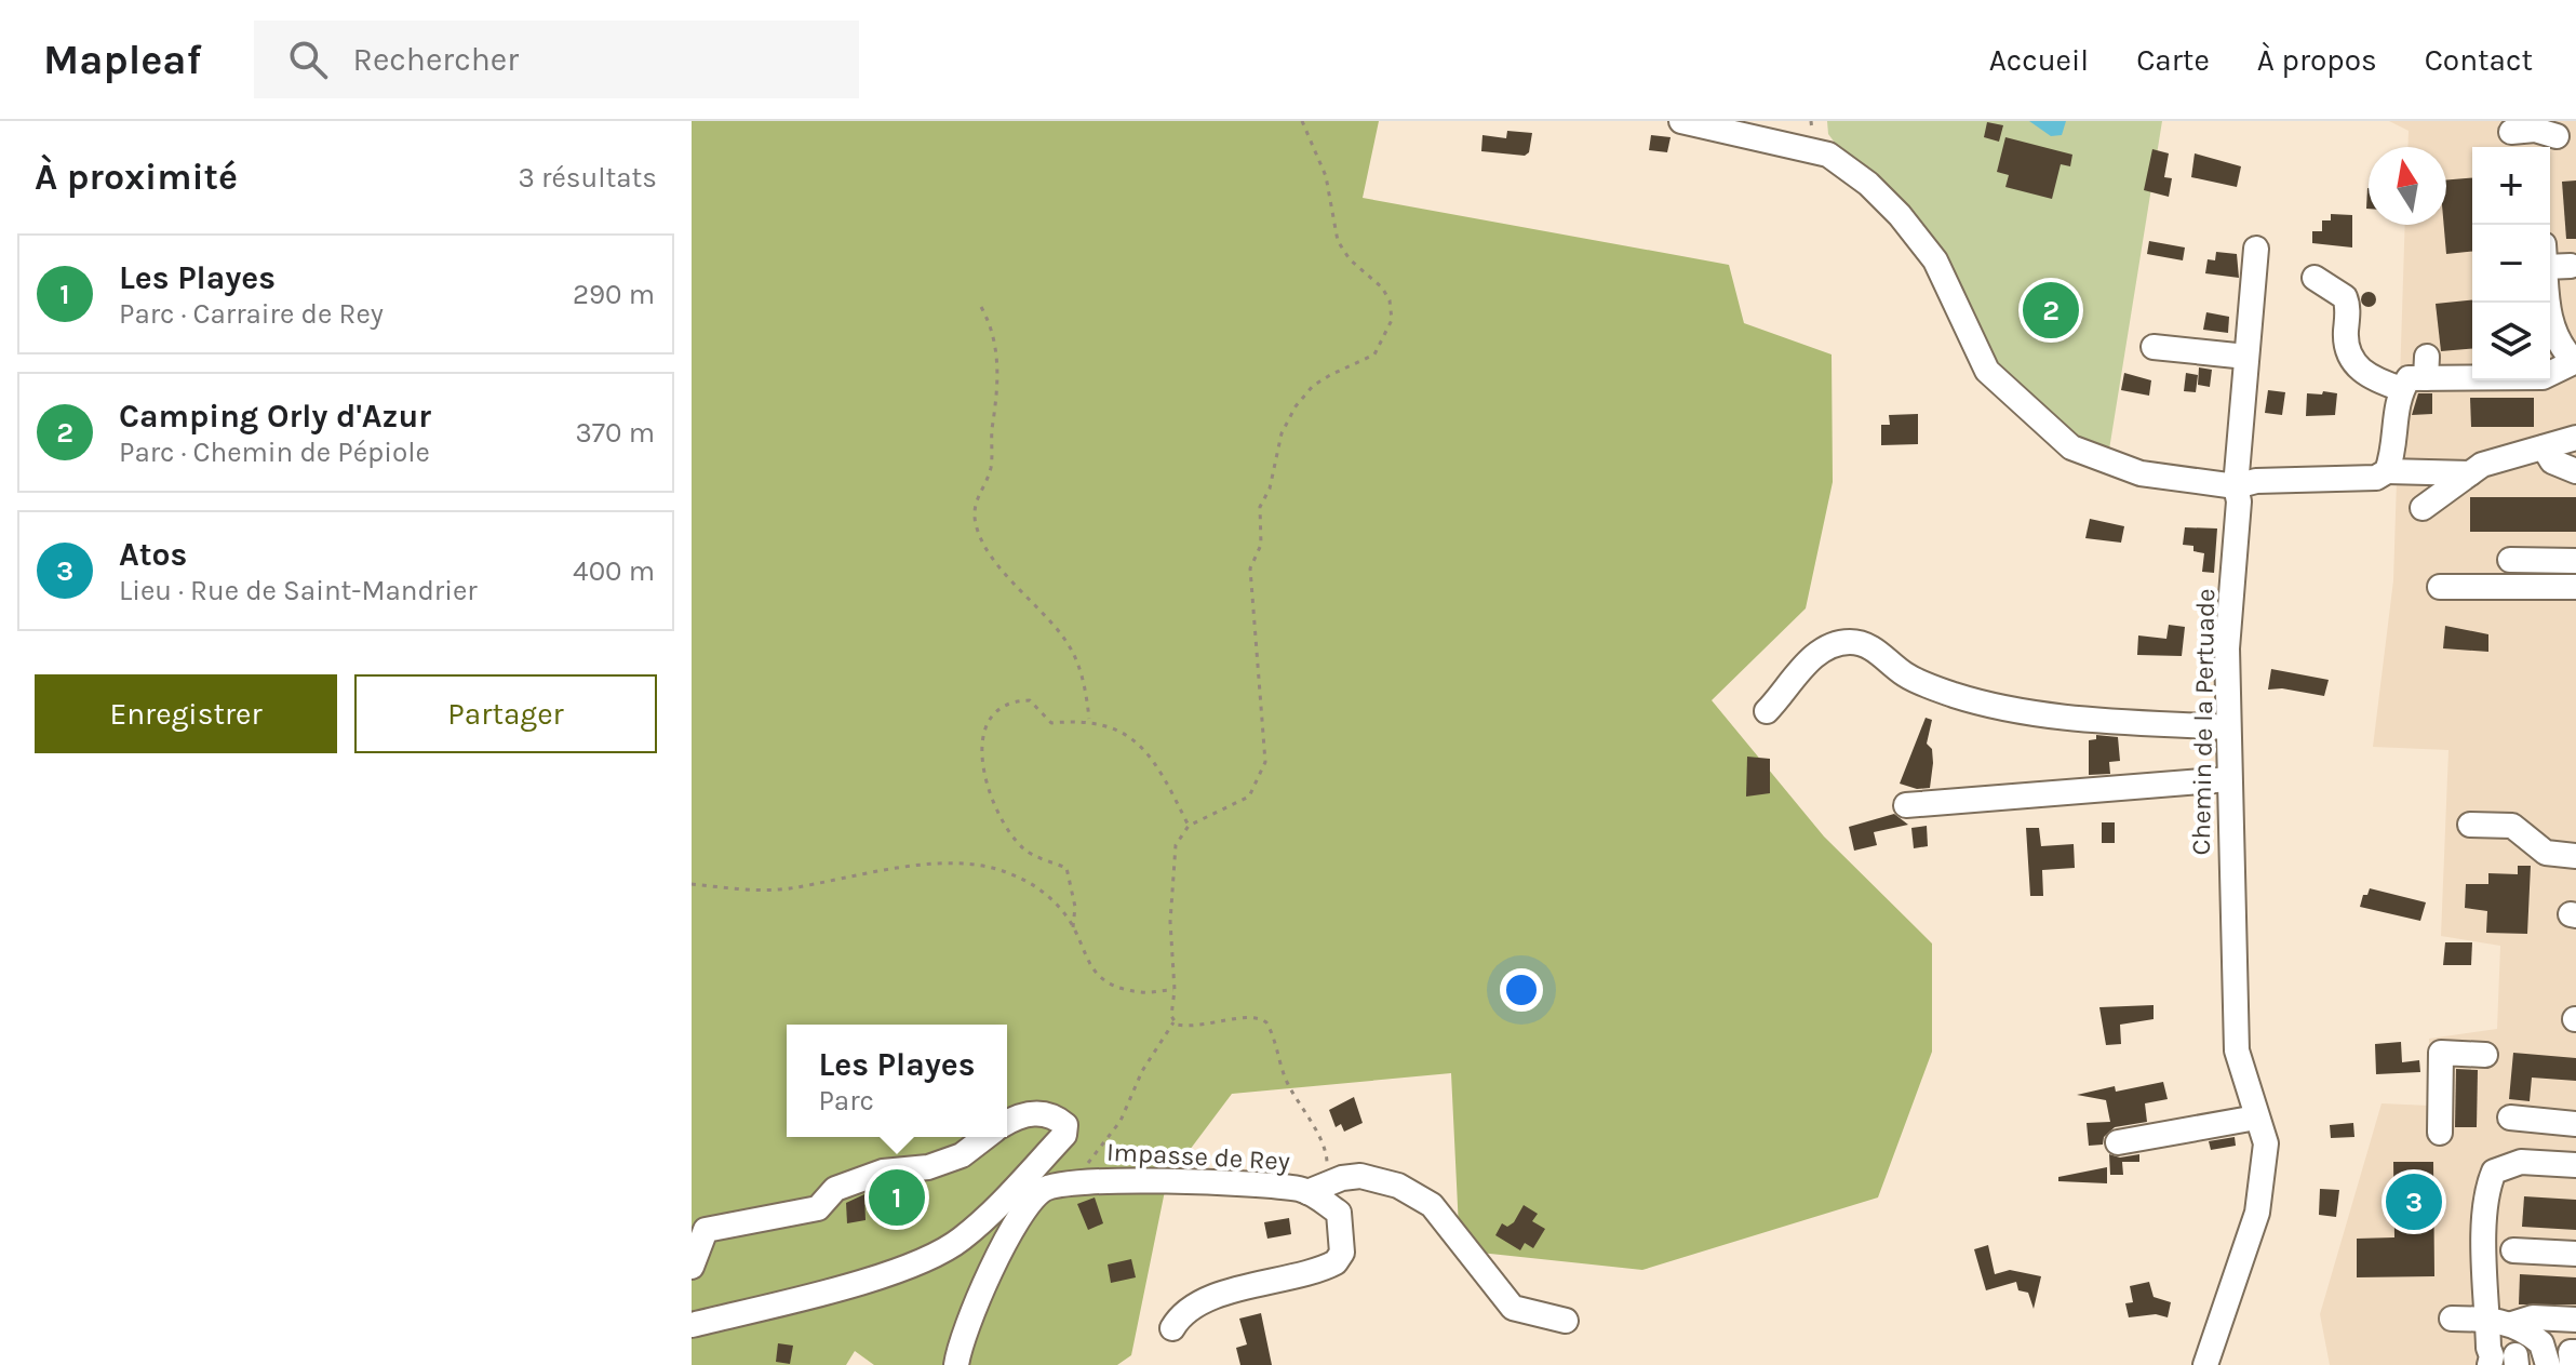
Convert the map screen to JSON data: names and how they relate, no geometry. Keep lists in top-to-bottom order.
{
  "streets": {
    "street": ["Chemin de la Pertuade", "Impasse de Rey"]
  },
  "north": "top",
  "page": {
    "header": "Mapleaf",
    "search": "Rechercher",
    "nav": [
      "Accueil",
      "Carte",
      "À propos",
      "Contact"
    ],
    "heading": ["À proximité", "3 résultats"],
    "map_buttons": ["+", "−"],
    "list": [
      {
        "mark": "1",
        "name": "Les Playes",
        "note": "Parc · Carraire de Rey",
        "value": "290 m"
      },
      {
        "mark": "2",
        "name": "Camping Orly d'Azur",
        "note": "Parc · Chemin de Pépiole",
        "value": "370 m"
      },
      {
        "mark": "3",
        "name": "Atos",
        "note": "Lieu · Rue de Saint-Mandrier",
        "value": "400 m"
      }
    ],
    "pins": ["2", "1", "3"],
    "buttons": ["Enregistrer", "Partager"],
    "popup": ["Les Playes", "Parc"]
  }
}
